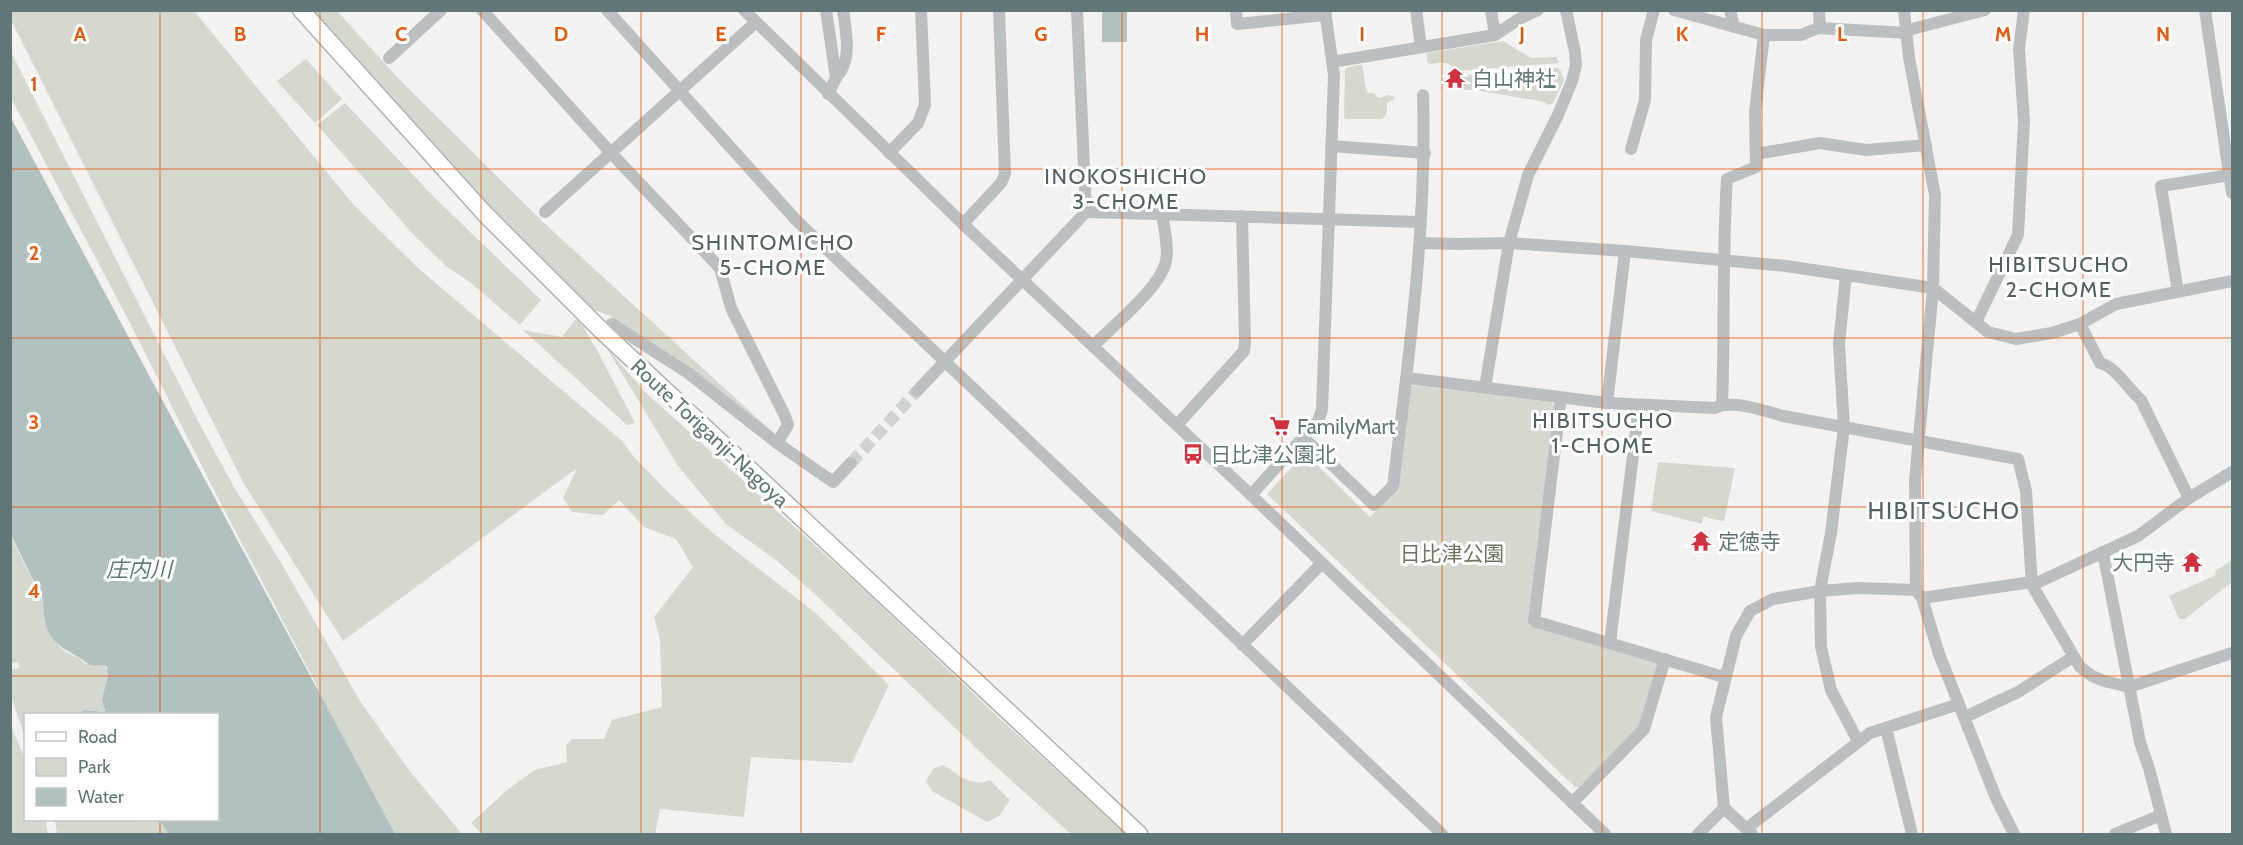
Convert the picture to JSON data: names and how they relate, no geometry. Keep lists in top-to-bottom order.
{
  "streets": {
    "main road": ["Route Toriganji-Nagoya"]
  },
  "districts": [
    "INOKOSHICHO 3-CHOME",
    "SHINTOMICHO 5-CHOME",
    "HIBITSUCHO 2-CHOME",
    "HIBITSUCHO 1-CHOME",
    "HIBITSUCHO"
  ],
  "water": ["庄内川"],
  "parks": ["日比津公園"],
  "places": {
    "temple": ["白山神社", "定徳寺", "大円寺"],
    "supermarket": ["FamilyMart"],
    "bus stop": ["日比津公園北"]
  },
  "legend": ["Road", "Park", "Water"],
  "grid": {
    "columns": [
      "A",
      "B",
      "C",
      "D",
      "E",
      "F",
      "G",
      "H",
      "I",
      "J",
      "K",
      "L",
      "M",
      "N"
    ],
    "rows": [
      "1",
      "2",
      "3",
      "4"
    ]
  }
}
